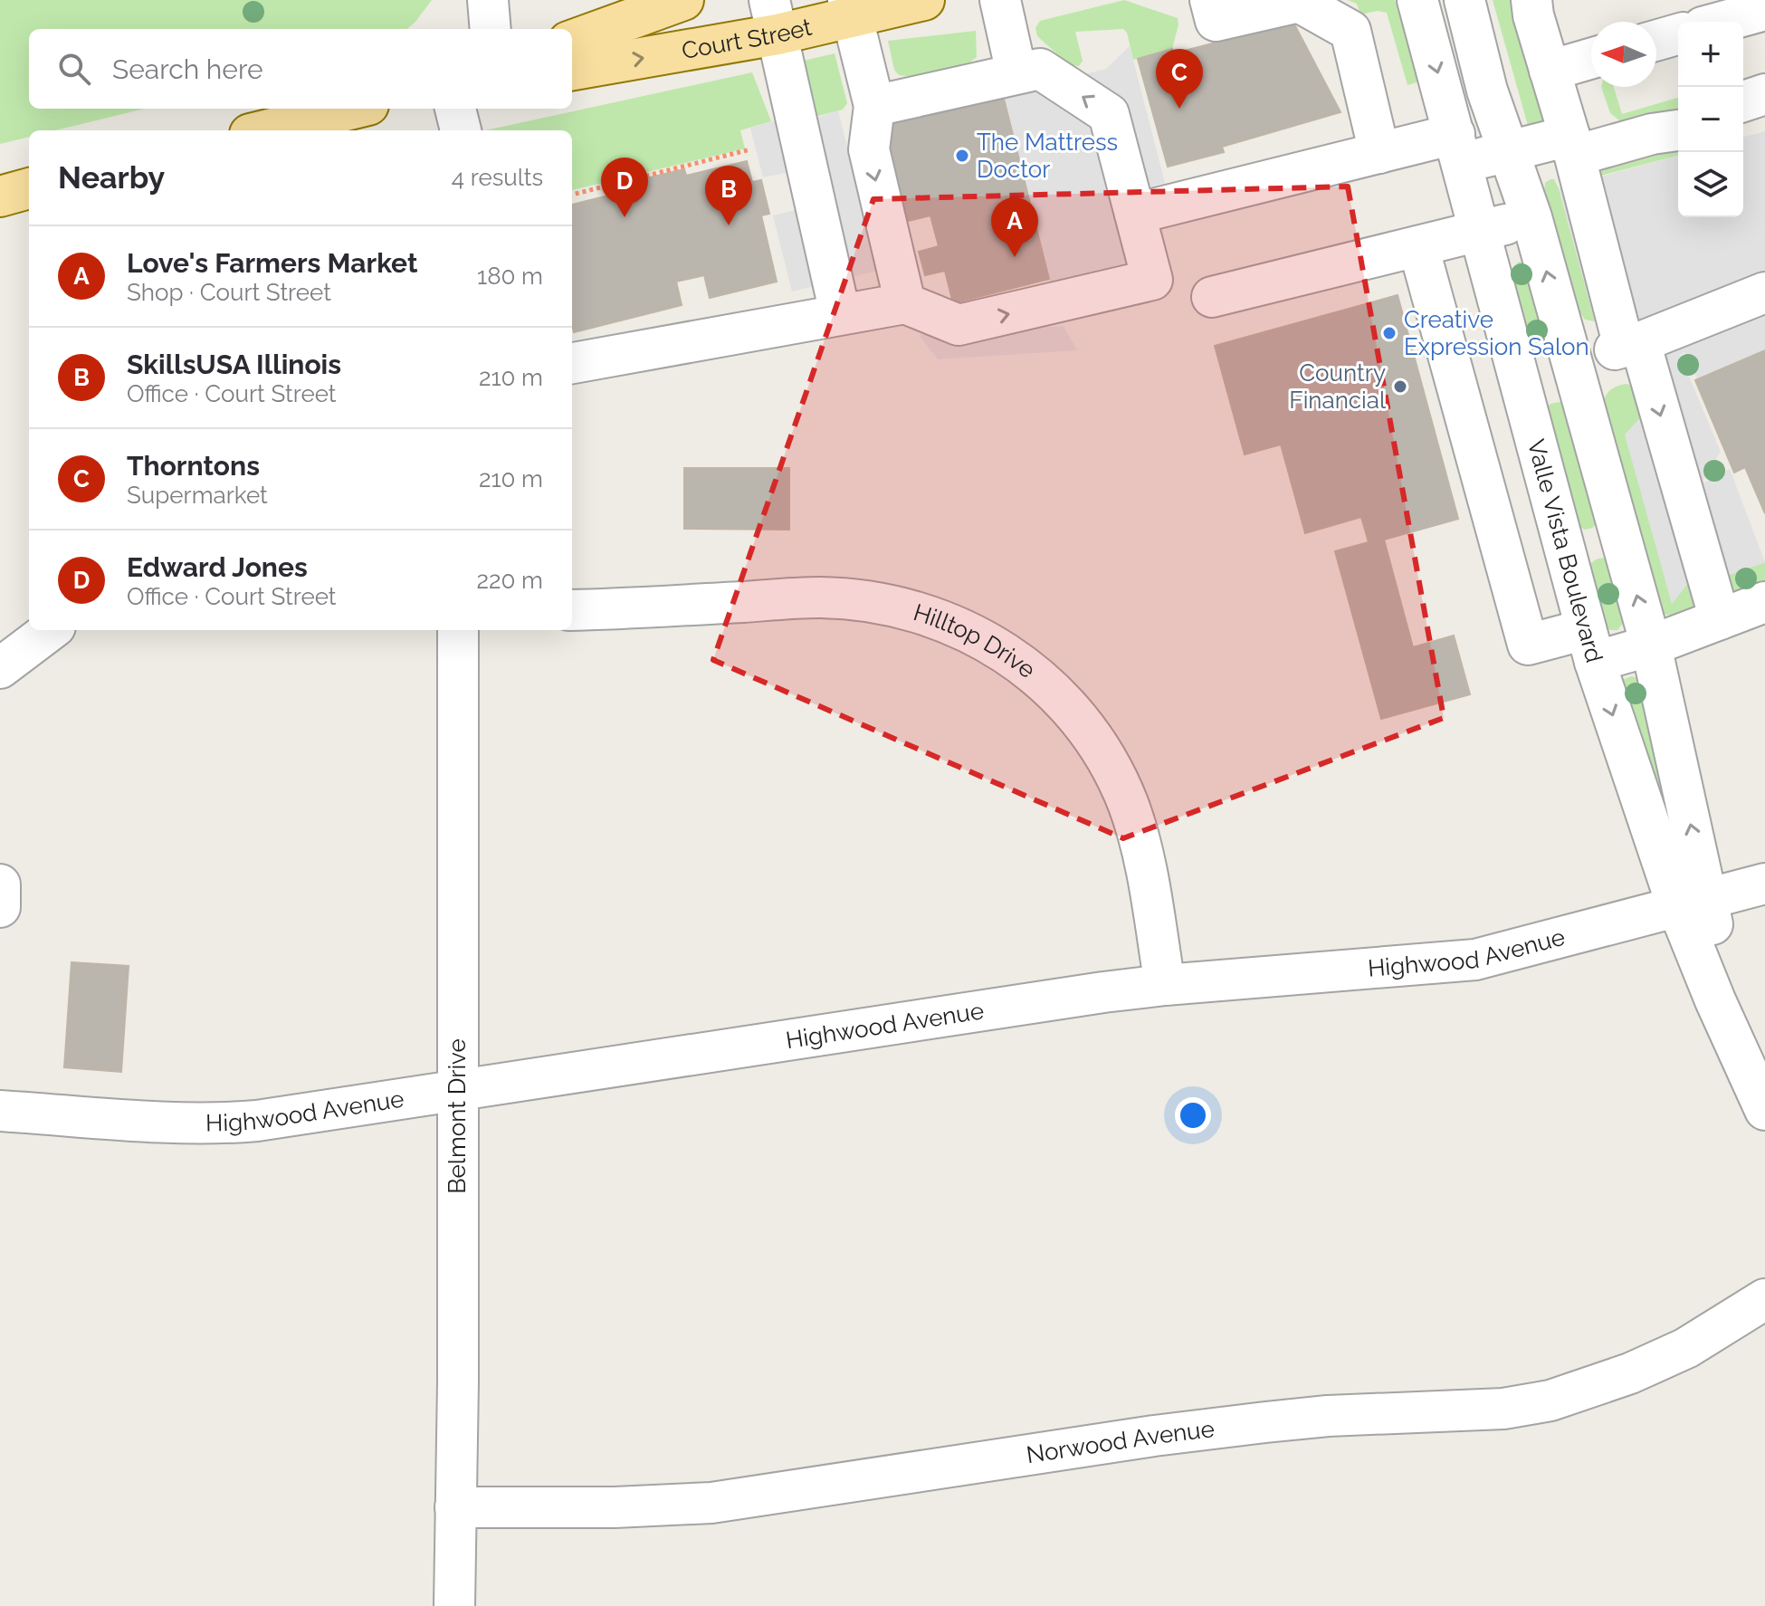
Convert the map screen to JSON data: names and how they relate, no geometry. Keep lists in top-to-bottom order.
{
  "streets": {
    "main road": ["Court Street"],
    "street": [
      "Valle Vista Boulevard",
      "Hilltop Drive",
      "Highwood Avenue",
      "Belmont Drive",
      "Norwood Avenue"
    ]
  },
  "crossings": [
    ["Valle Vista Boulevard", "Highwood Avenue"],
    ["Hilltop Drive", "Highwood Avenue"],
    ["Highwood Avenue", "Belmont Drive"],
    ["Belmont Drive", "Norwood Avenue"]
  ],
  "places": ["The Mattress Doctor", "Creative Expression Salon", "Country Financial"],
  "north": "left",
  "page": {
    "map_buttons": ["+", "−"],
    "search": "Search here",
    "pins": [
      "C",
      "D",
      "B",
      "A"
    ],
    "heading": ["Nearby", "4 results"],
    "list": [
      {
        "mark": "A",
        "name": "Love's Farmers Market",
        "note": "Shop · Court Street",
        "value": "180 m"
      },
      {
        "mark": "B",
        "name": "SkillsUSA Illinois",
        "note": "Office · Court Street",
        "value": "210 m"
      },
      {
        "mark": "C",
        "name": "Thorntons",
        "note": "Supermarket",
        "value": "210 m"
      },
      {
        "mark": "D",
        "name": "Edward Jones",
        "note": "Office · Court Street",
        "value": "220 m"
      }
    ]
  }
}
